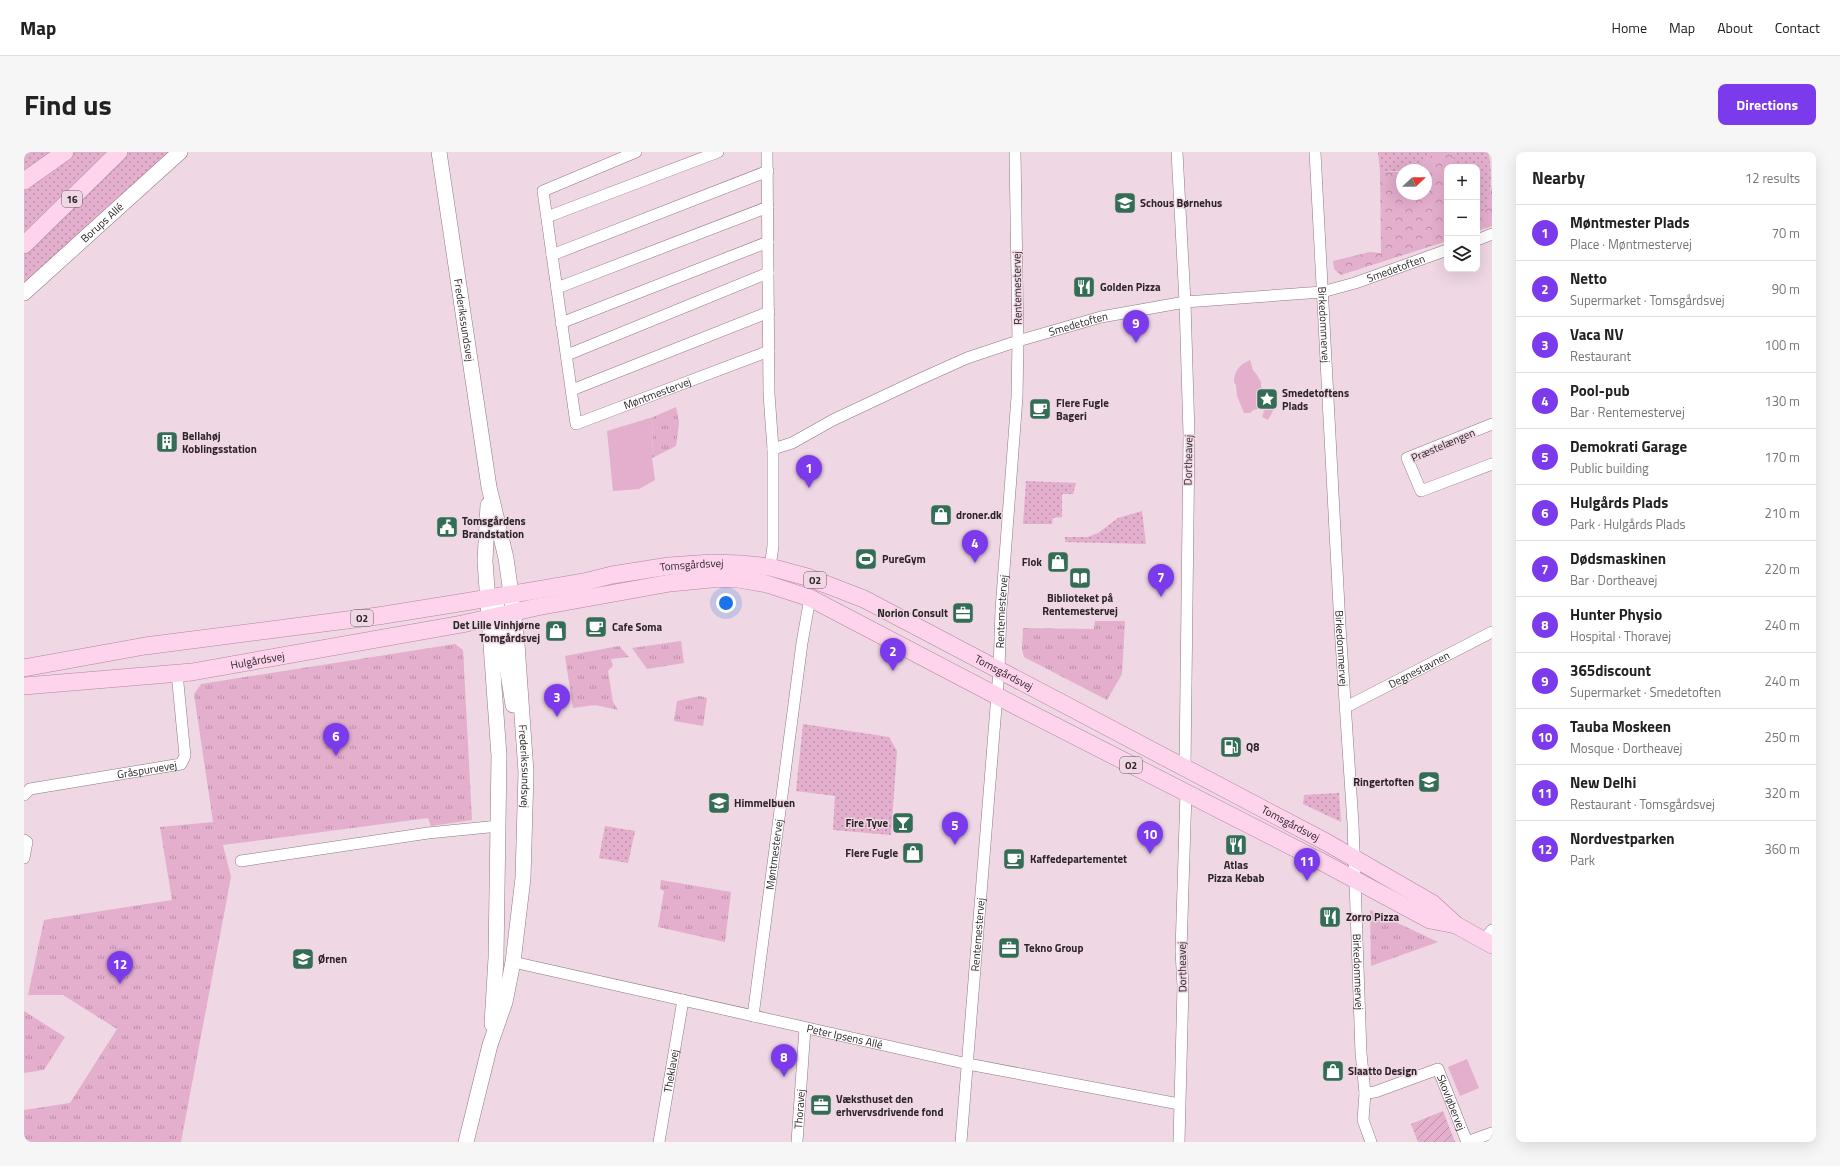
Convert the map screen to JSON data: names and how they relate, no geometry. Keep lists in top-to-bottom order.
{
  "streets": {
    "main road": [
      "16",
      "Tomsgårdsvej",
      "O2",
      "Hulgårdsvej"
    ],
    "street": [
      "Borups Allé",
      "Smedetoften",
      "Rentemestervej",
      "Frederikssundsvej",
      "Birkedommervej",
      "Møntmestervej",
      "Præstelængen",
      "Dortheavej",
      "Degnestavnen",
      "Gråspurvevej",
      "Peter Ipsens Allé",
      "Theklavej",
      "Skovløbervej",
      "Thoravej"
    ]
  },
  "crossings": [
    ["Smedetoften", "Rentemestervej"],
    ["Smedetoften", "Birkedommervej"],
    ["Smedetoften", "Dortheavej"],
    ["Rentemestervej", "Tomsgårdsvej"],
    ["Rentemestervej", "Peter Ipsens Allé"],
    ["Frederikssundsvej", "Tomsgårdsvej"],
    ["Frederikssundsvej", "O2"],
    ["Frederikssundsvej", "Hulgårdsvej"],
    ["Frederikssundsvej", "Peter Ipsens Allé"],
    ["Birkedommervej", "Tomsgårdsvej"],
    ["Birkedommervej", "Degnestavnen"],
    ["Birkedommervej", "Skovløbervej"],
    ["Møntmestervej", "Tomsgårdsvej"],
    ["Møntmestervej", "Peter Ipsens Allé"],
    ["Dortheavej", "Tomsgårdsvej"],
    ["Dortheavej", "Peter Ipsens Allé"],
    ["Tomsgårdsvej", "O2"],
    ["Tomsgårdsvej", "Hulgårdsvej"],
    ["Hulgårdsvej", "Gråspurvevej"],
    ["Peter Ipsens Allé", "Theklavej"],
    ["Peter Ipsens Allé", "Thoravej"]
  ],
  "places": {
    "school or university": [
      "Schous Børnehus",
      "Ringertoften",
      "Himmelbuen",
      "Ørnen"
    ],
    "restaurant": ["Golden Pizza", "Atlas Pizza Kebab", "Zorro Pizza"],
    "place": ["Smedetoftens Plads"],
    "cafe": ["Flere Fugle Bageri", "Cafe Soma", "Kaffedepartementet"],
    "building": ["Bellahøj Koblingsstation"],
    "shop": [
      "droner.dk",
      "Flok",
      "Det Lille Vinhjørne Tomgårdsvej",
      "Flere Fugle",
      "Slaatto Design"
    ],
    "public building": ["Tomsgårdens Brandstation"],
    "sports": ["PureGym"],
    "library": ["Biblioteket på Rentemestervej"],
    "office": ["Norion Consult", "Tekno Group", "Væksthuset den erhvervsdrivende fond"],
    "fuel station": ["Q8"],
    "bar": ["Fire Tyve"]
  },
  "north": "right",
  "page": {
    "header": "Map",
    "nav": [
      "Home",
      "Map",
      "About",
      "Contact"
    ],
    "title": "Find us",
    "buttons": "Directions",
    "heading": ["Nearby", "12 results"],
    "map_buttons": ["+", "−"],
    "list": [
      {
        "mark": "1",
        "name": "Møntmester Plads",
        "note": "Place · Møntmestervej",
        "value": "70 m"
      },
      {
        "mark": "2",
        "name": "Netto",
        "note": "Supermarket · Tomsgårdsvej",
        "value": "90 m"
      },
      {
        "mark": "3",
        "name": "Vaca NV",
        "note": "Restaurant",
        "value": "100 m"
      },
      {
        "mark": "4",
        "name": "Pool-pub",
        "note": "Bar · Rentemestervej",
        "value": "130 m"
      },
      {
        "mark": "5",
        "name": "Demokrati Garage",
        "note": "Public building",
        "value": "170 m"
      },
      {
        "mark": "6",
        "name": "Hulgårds Plads",
        "note": "Park · Hulgårds Plads",
        "value": "210 m"
      },
      {
        "mark": "7",
        "name": "Dødsmaskinen",
        "note": "Bar · Dortheavej",
        "value": "220 m"
      },
      {
        "mark": "8",
        "name": "Hunter Physio",
        "note": "Hospital · Thoravej",
        "value": "240 m"
      },
      {
        "mark": "9",
        "name": "365discount",
        "note": "Supermarket · Smedetoften",
        "value": "240 m"
      },
      {
        "mark": "10",
        "name": "Tauba Moskeen",
        "note": "Mosque · Dortheavej",
        "value": "250 m"
      },
      {
        "mark": "11",
        "name": "New Delhi",
        "note": "Restaurant · Tomsgårdsvej",
        "value": "320 m"
      },
      {
        "mark": "12",
        "name": "Nordvestparken",
        "note": "Park",
        "value": "360 m"
      }
    ],
    "pins": [
      "9",
      "1",
      "4",
      "7",
      "2",
      "3",
      "6",
      "5",
      "10",
      "11",
      "12",
      "8"
    ]
  }
}
